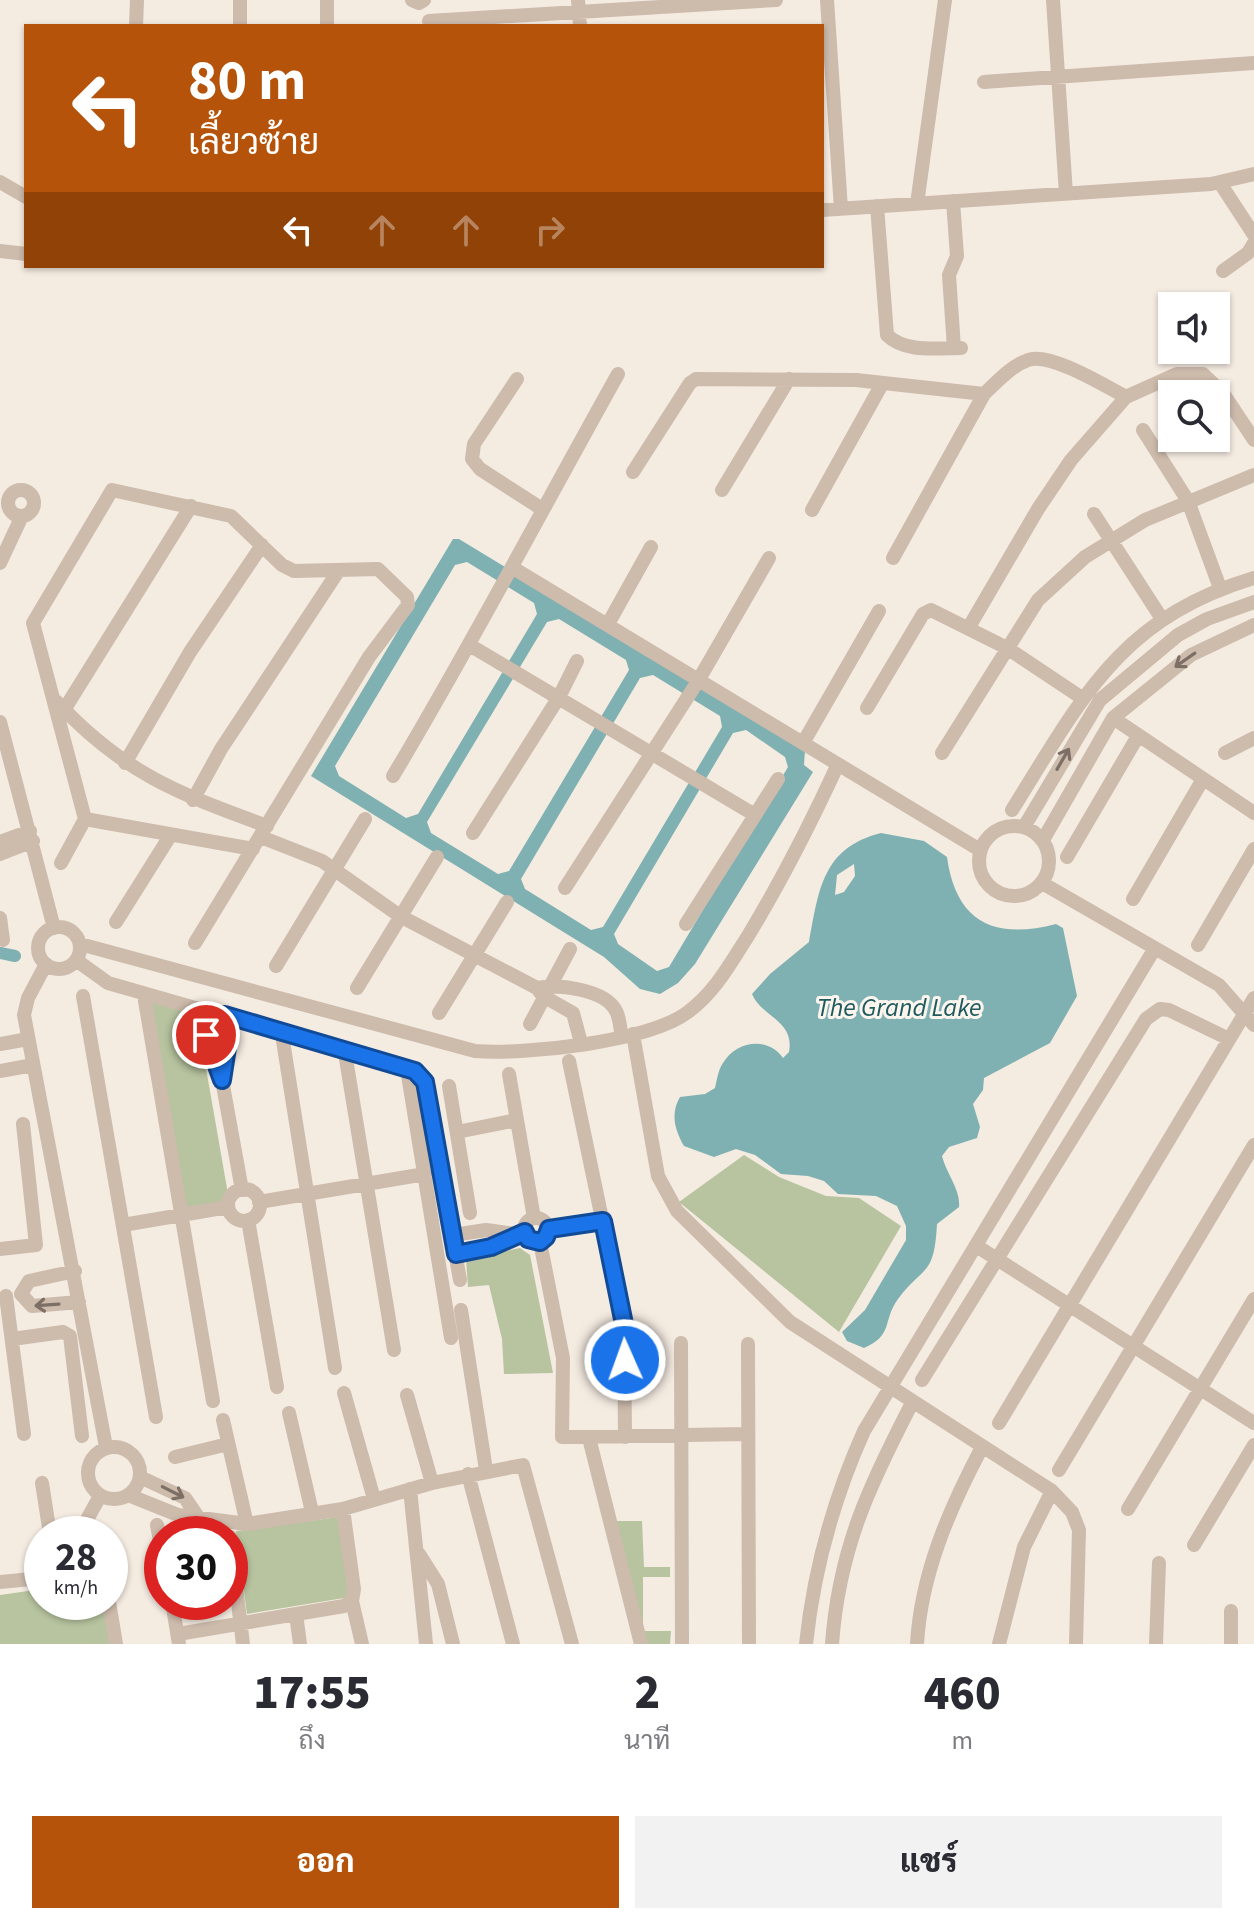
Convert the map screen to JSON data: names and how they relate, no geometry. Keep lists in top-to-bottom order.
{
  "water": ["The Grand Lake"],
  "page": {
    "turn": ["80 m", "เลี้ยวซ้าย"],
    "speed": "28 km/h",
    "limit": "30",
    "eta": [
      "17:55",
      "ถึง",
      "2",
      "นาที",
      "460",
      "m"
    ],
    "buttons": ["ออก", "แชร์"]
  }
}
